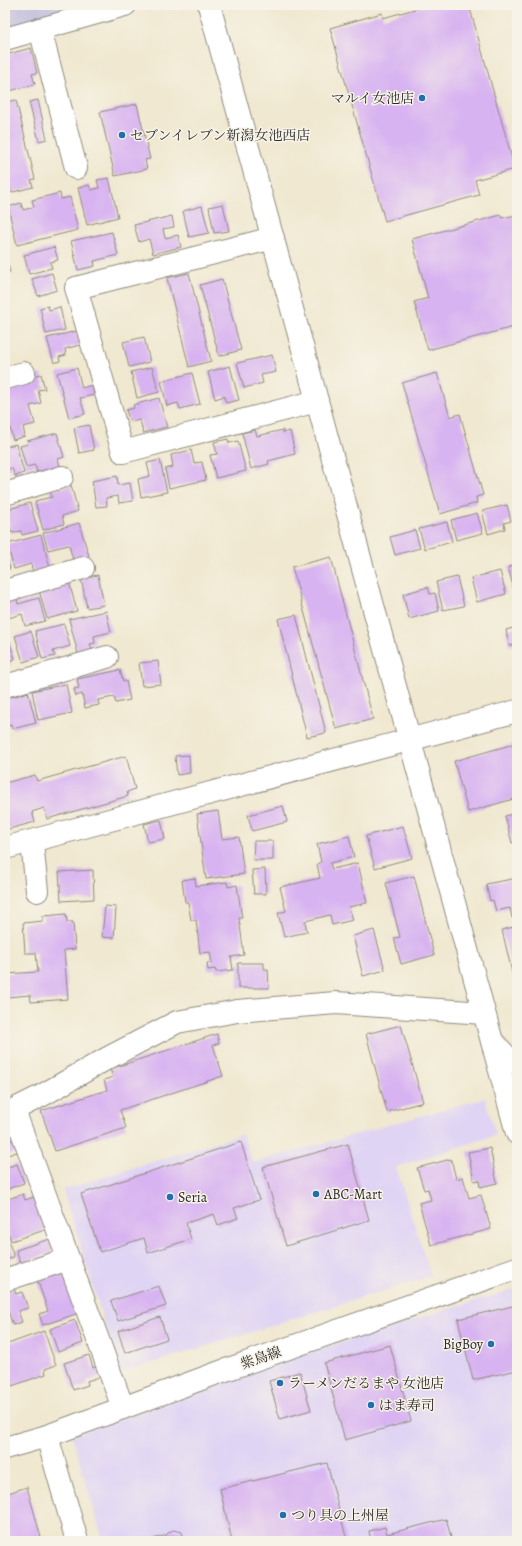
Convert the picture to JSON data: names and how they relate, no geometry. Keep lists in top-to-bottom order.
{
  "streets": {
    "street": ["紫鳥線"]
  },
  "places": [
    "マルイ女池店",
    "セブンイレブン新潟女池西店",
    "ABC-Mart",
    "Seria",
    "BigBoy",
    "ラーメンだるまや 女池店",
    "はま寿司",
    "つり具の上州屋"
  ]
}
